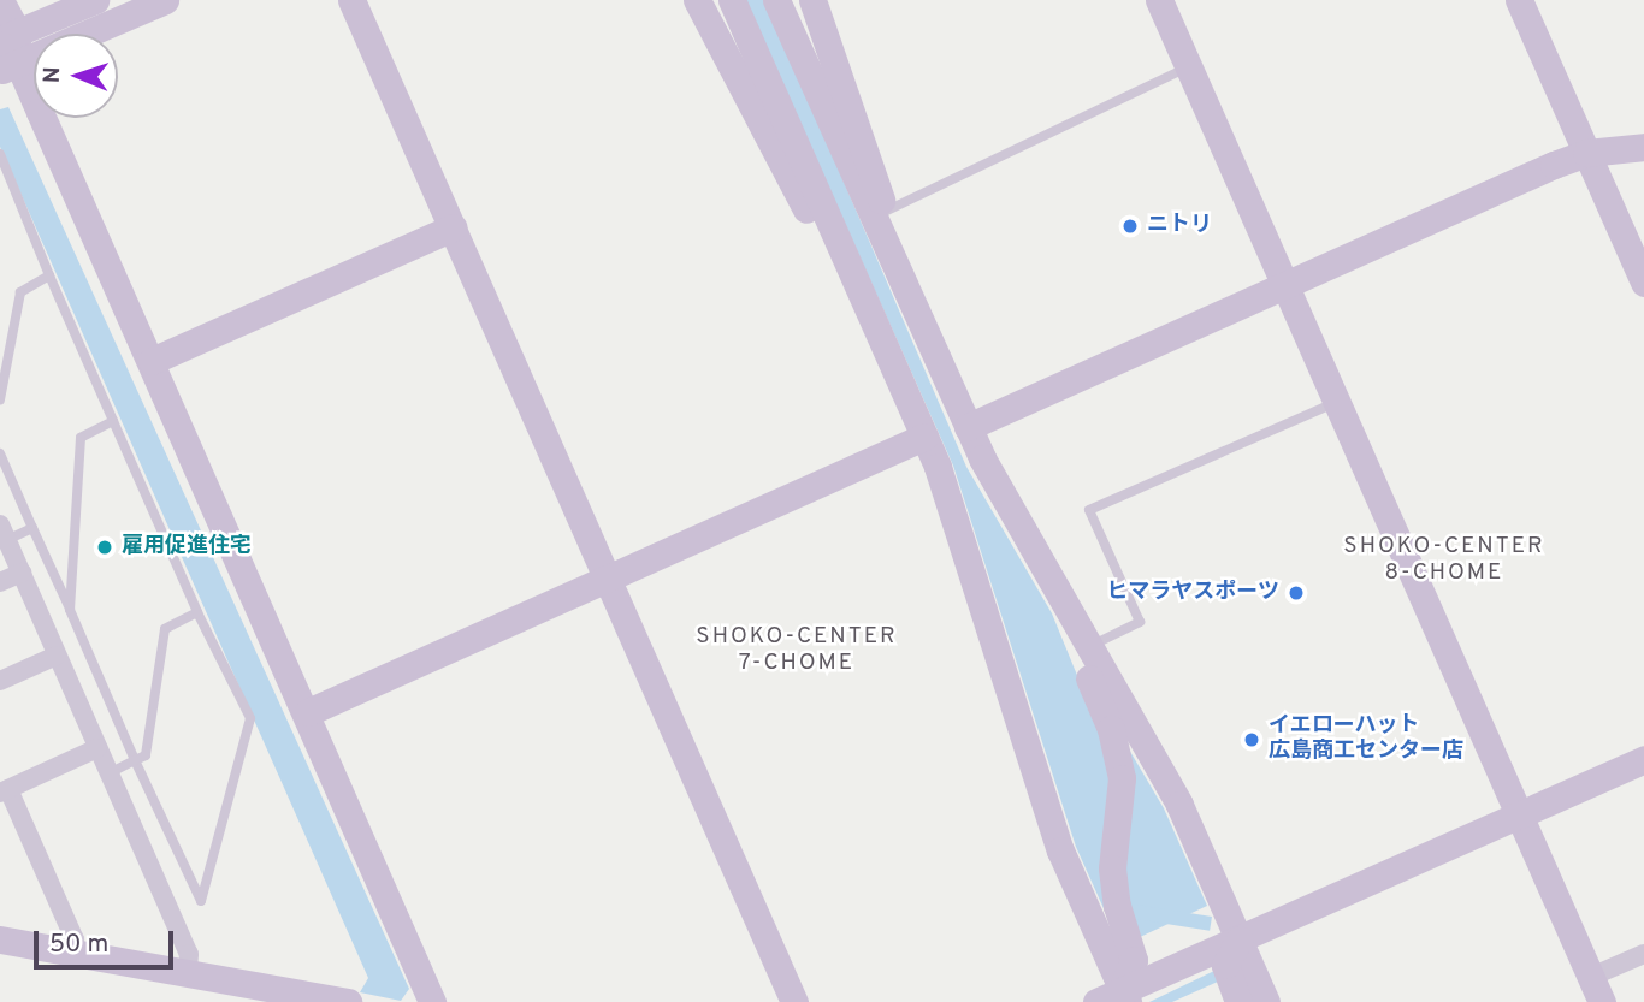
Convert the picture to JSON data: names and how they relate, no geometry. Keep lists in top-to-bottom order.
{
  "districts": ["SHOKO-CENTER 8-CHOME", "SHOKO-CENTER 7-CHOME"],
  "places": [
    "ニトリ",
    "雇用促進住宅",
    "ヒマラヤスポーツ",
    "イエローハット 広島商工センター店"
  ],
  "scale_bar": "50 m",
  "north": "left"
}
